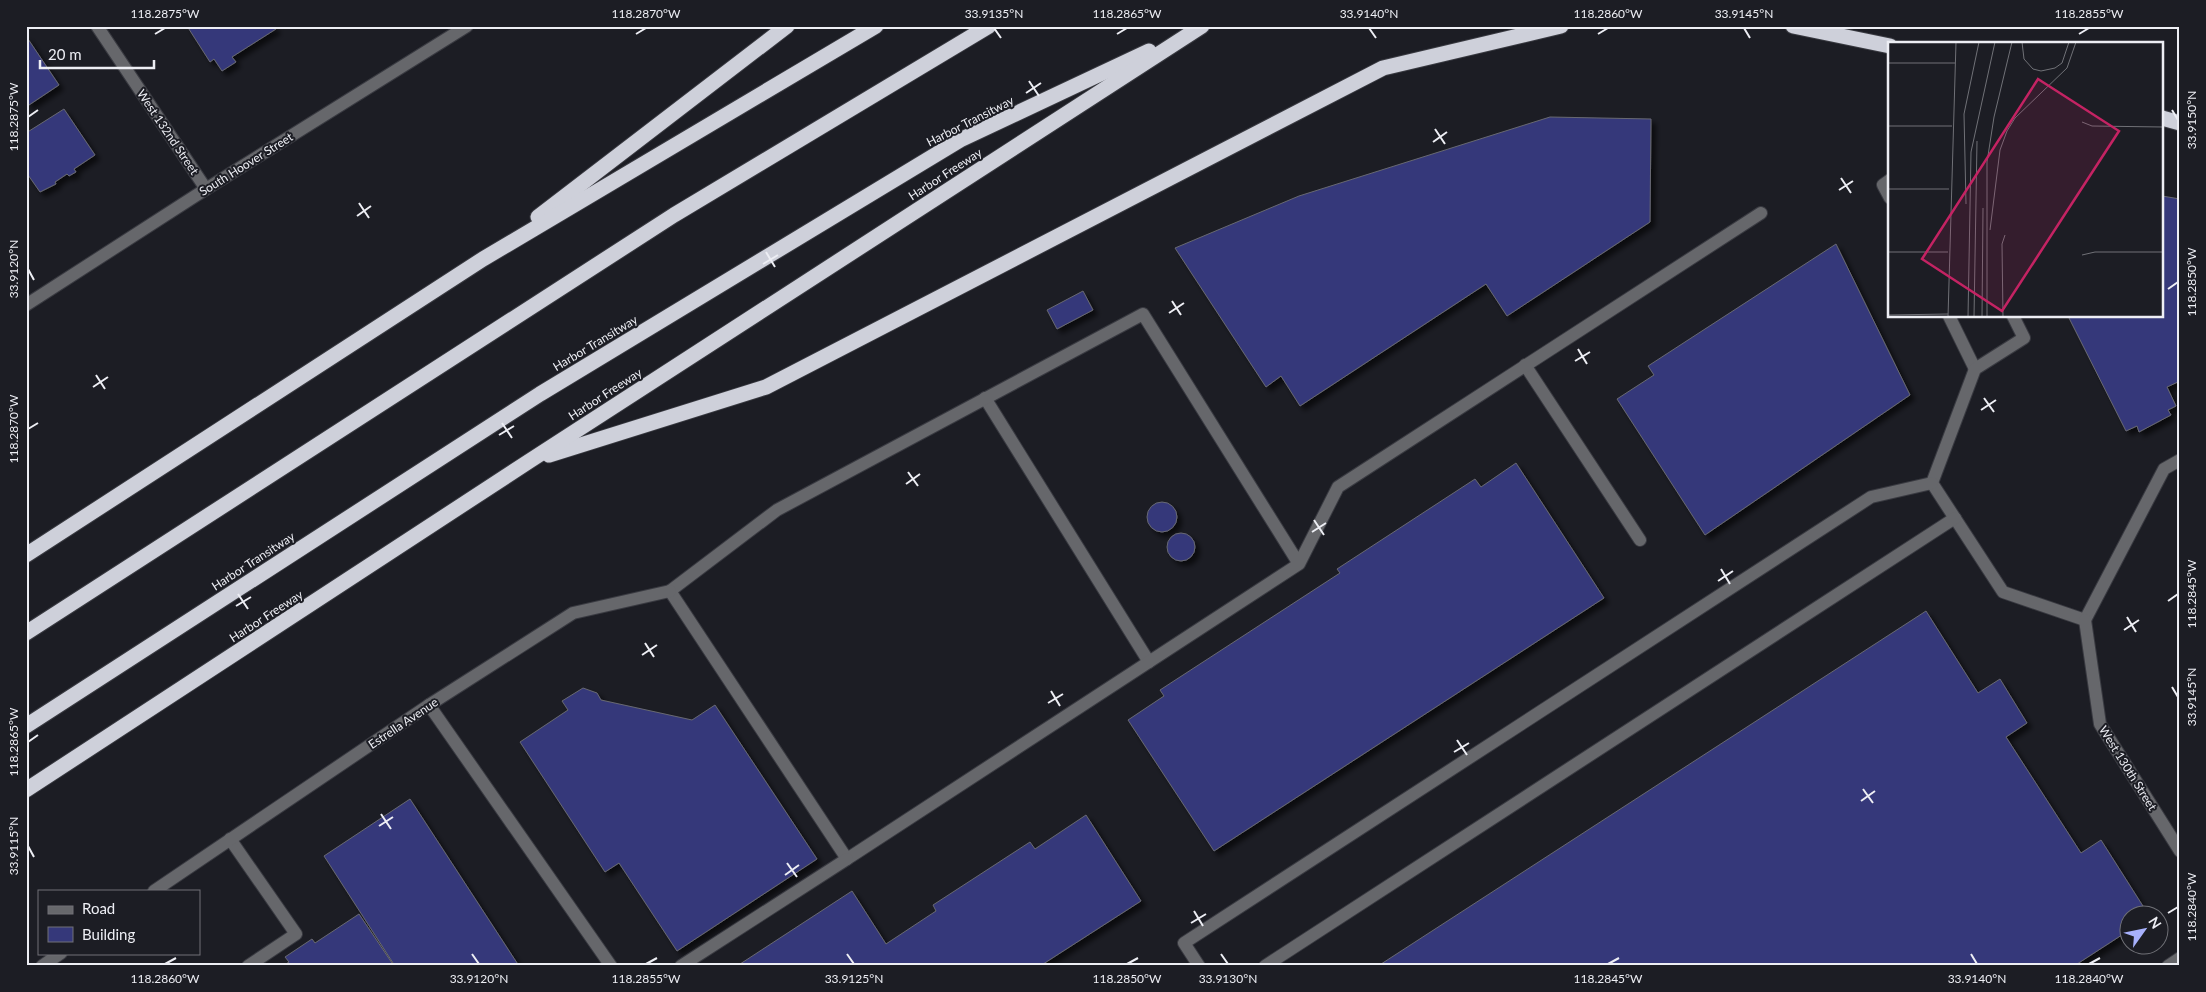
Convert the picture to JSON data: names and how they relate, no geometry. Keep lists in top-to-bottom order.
{
  "streets": {
    "highway": ["Harbor Transitway", "Harbor Freeway"],
    "street": [
      "West 132nd Street",
      "South Hoover Street",
      "Estrella Avenue",
      "West 130th Street"
    ]
  },
  "crossings": [
    ["Harbor Transitway", "Harbor Freeway"],
    ["West 132nd Street", "South Hoover Street"]
  ],
  "legend": ["Road", "Building"],
  "scale_bar": "20 m",
  "north": "top right",
  "coordinates": [
    "118.2875°W",
    "118.2870°W",
    "33.9135°N",
    "118.2865°W",
    "33.9140°N",
    "118.2860°W",
    "33.9145°N",
    "118.2855°W",
    "33.9150°N",
    "33.9120°N",
    "118.2850°W",
    "118.2845°W",
    "33.9115°N",
    "118.2840°W",
    "33.9125°N",
    "33.9130°N"
  ]
}
